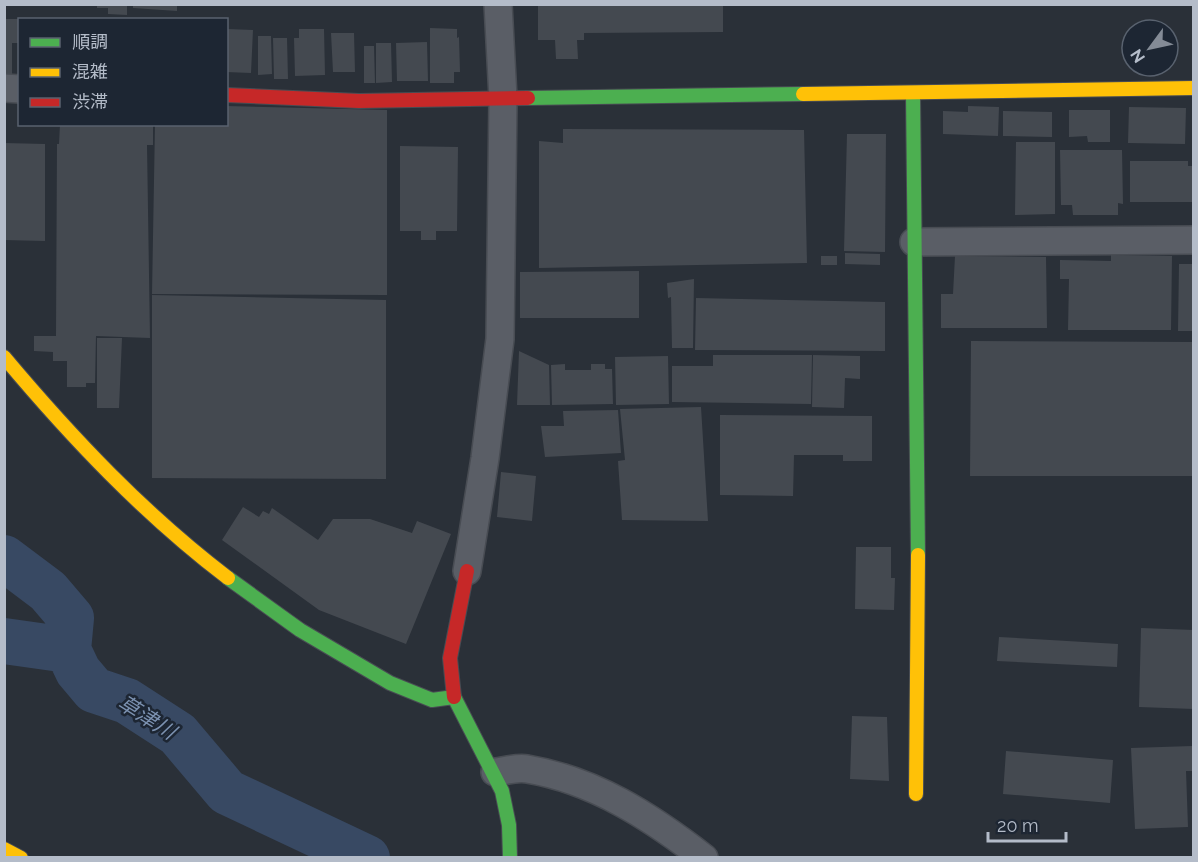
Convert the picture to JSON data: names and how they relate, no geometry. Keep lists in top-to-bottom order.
{
  "water": ["草津川"],
  "legend": ["順調", "混雑", "渋滞"],
  "scale_bar": "20 m",
  "north": "bottom left"
}
